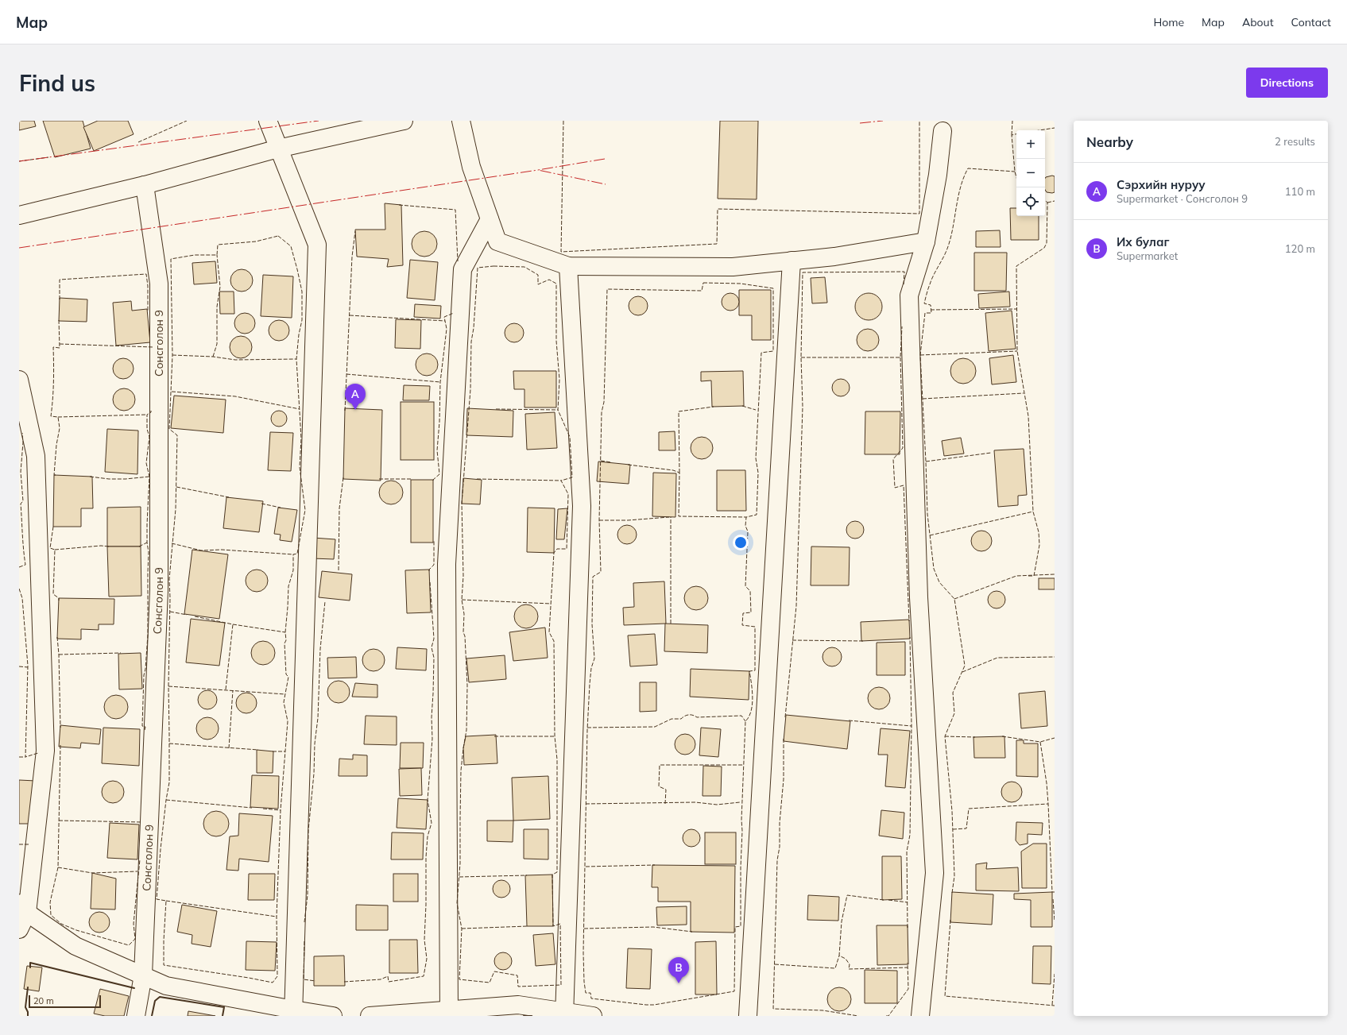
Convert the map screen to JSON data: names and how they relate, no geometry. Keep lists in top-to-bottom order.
{
  "streets": {
    "street": ["Сонсголон 9"]
  },
  "scale_bar": "20 m",
  "page": {
    "header": "Map",
    "nav": [
      "Home",
      "Map",
      "About",
      "Contact"
    ],
    "buttons": "Directions",
    "title": "Find us",
    "heading": ["Nearby", "2 results"],
    "map_buttons": ["+", "−"],
    "list": [
      {
        "mark": "A",
        "name": "Сэрхийн нуруу",
        "note": "Supermarket · Сонсголон 9",
        "value": "110 m"
      },
      {
        "mark": "B",
        "name": "Их булаг",
        "note": "Supermarket",
        "value": "120 m"
      }
    ],
    "pins": ["A", "B"],
    "scale": "20 m"
  }
}
